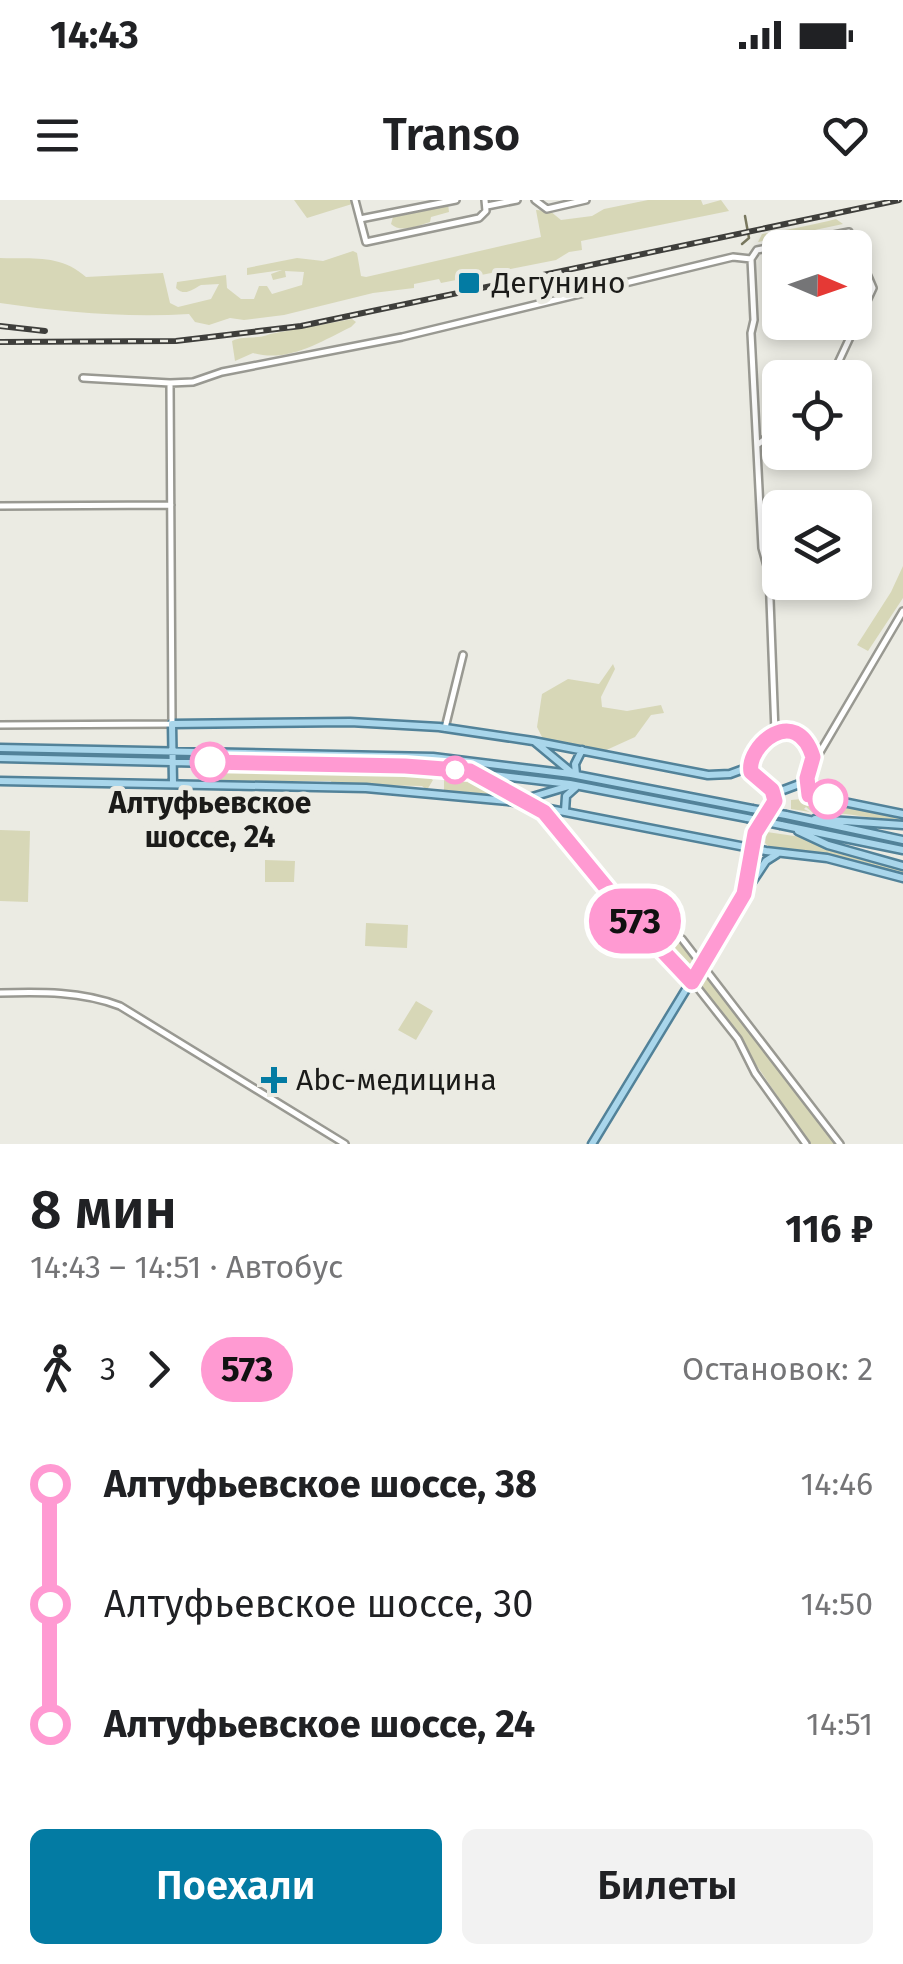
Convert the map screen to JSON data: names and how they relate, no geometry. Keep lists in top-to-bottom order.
{
  "places": {
    "transit": ["Дегунино"],
    "other": ["Алтуфьевское шоссе, 24"],
    "health": ["Abc-медицина"]
  },
  "lines": ["bus line 573"],
  "north": "right",
  "page": {
    "status": "14:43",
    "header": "Transo",
    "on_map": "573",
    "heading": ["8 мин", "14:43 – 14:51 · Автобус", "116 ₽"],
    "legs": ["3", "573", "Остановок: 2"],
    "list": [
      {
        "name": "Алтуфьевское шоссе, 38",
        "value": "14:46"
      },
      {
        "name": "Алтуфьевское шоссе, 30",
        "value": "14:50"
      },
      {
        "name": "Алтуфьевское шоссе, 24",
        "value": "14:51"
      }
    ],
    "buttons": ["Поехали", "Билеты"]
  }
}
